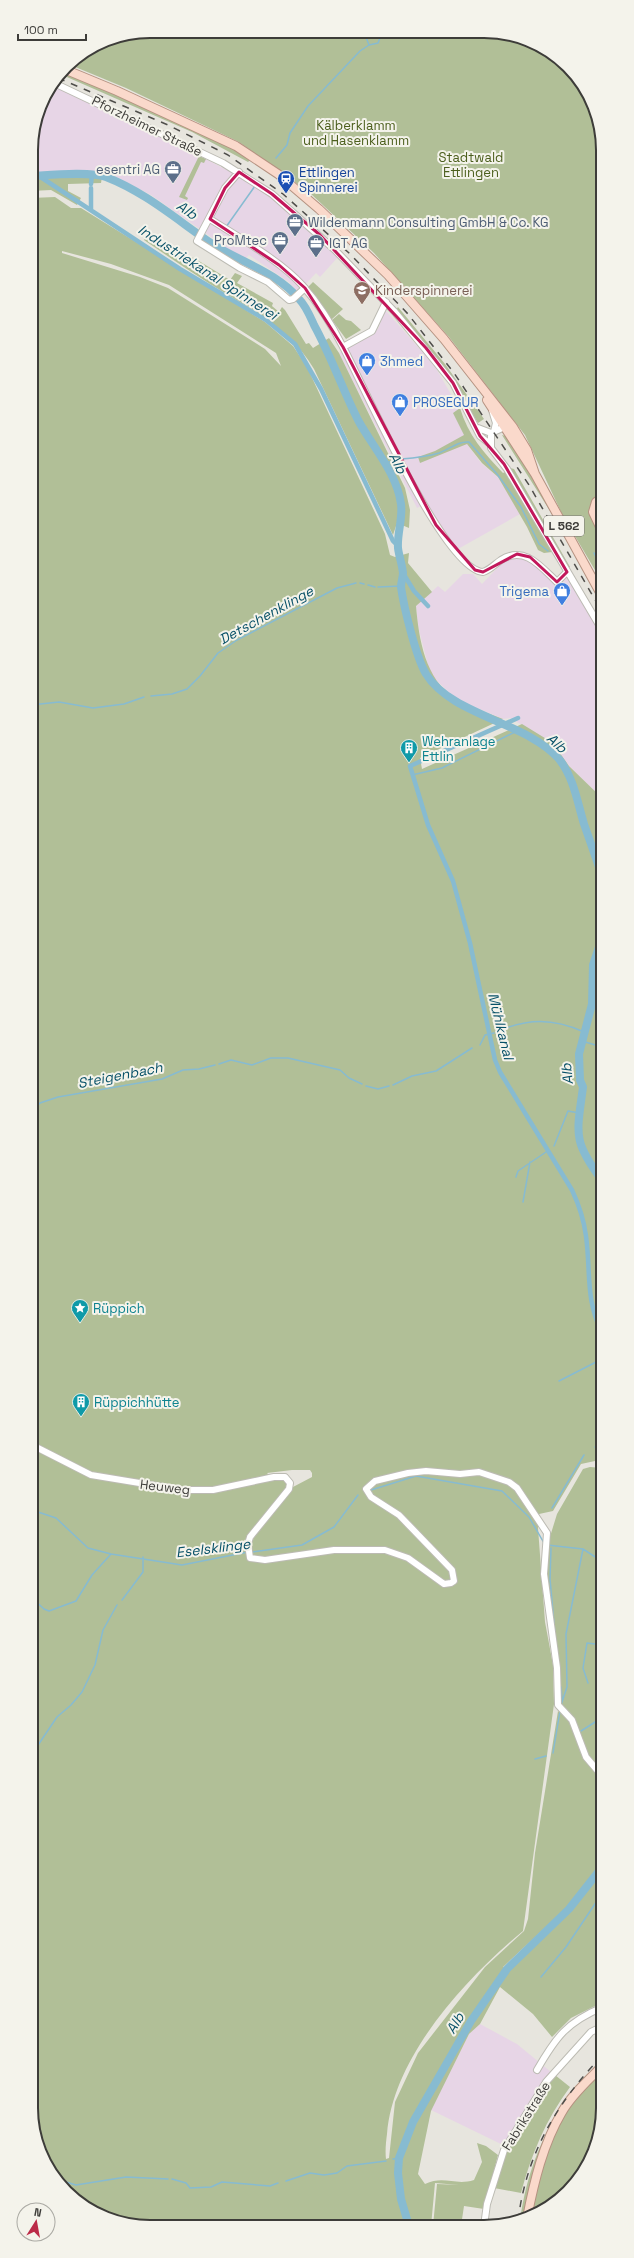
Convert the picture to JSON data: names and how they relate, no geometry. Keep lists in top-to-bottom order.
{
  "streets": {
    "main road": ["L 562"],
    "street": ["Pforzheimer Straße", "Heuweg", "Fabrikstraße"]
  },
  "water": [
    "Alb",
    "Industriekanal Spinnerei",
    "Detschenklinge",
    "Mühlkanal",
    "Steigenbach",
    "Eselsklinge"
  ],
  "parks": ["Kälberklamm und Hasenklamm", "Stadtwald Ettlingen"],
  "places": {
    "office": [
      "esentri AG",
      "Wildenmann Consulting GmbH & Co. KG",
      "ProMtec",
      "IGT AG"
    ],
    "station": ["Ettlingen Spinnerei"],
    "school or university": ["Kinderspinnerei"],
    "shop": ["3hmed", "PROSEGUR", "Trigema"],
    "building": ["Wehranlage Ettlin", "Rüppichhütte"],
    "place": ["Rüppich"]
  },
  "scale_bar": "100 m",
  "north": "top"
}
